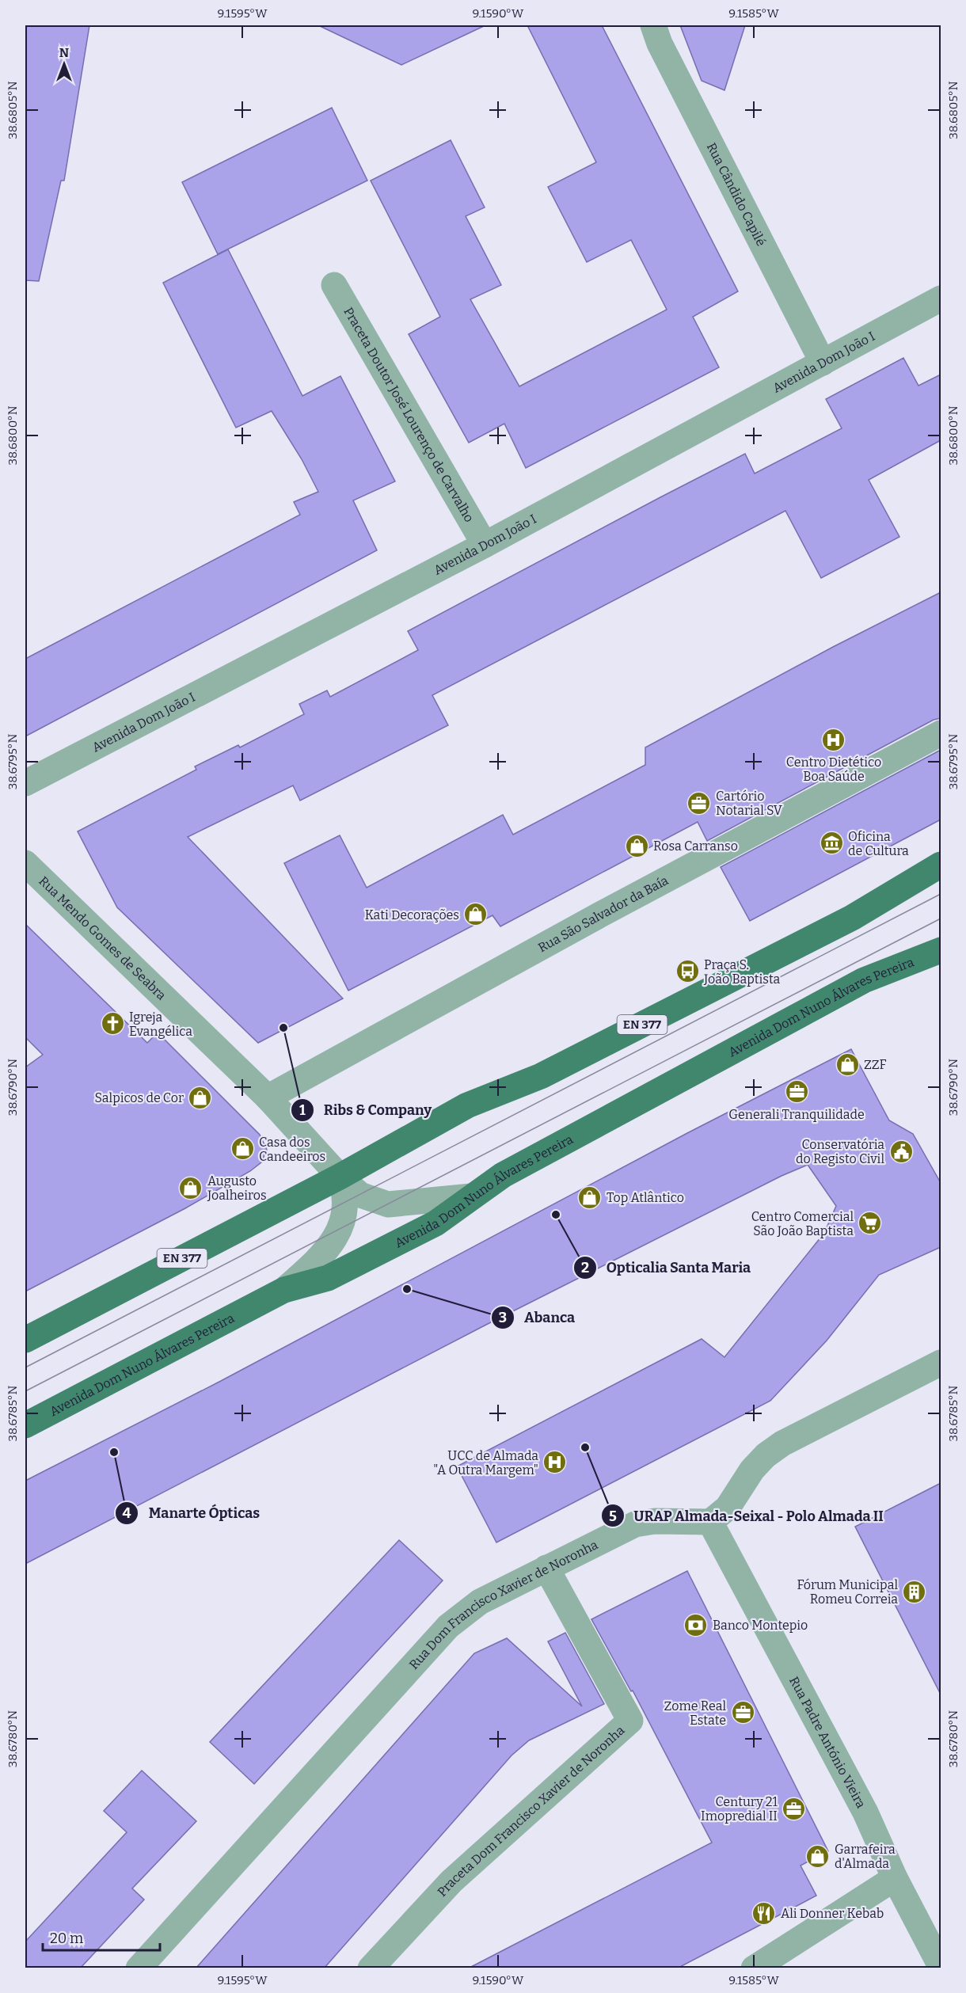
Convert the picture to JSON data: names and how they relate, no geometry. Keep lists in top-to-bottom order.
{
  "streets": {
    "main road": ["Avenida Dom Nuno Álvares Pereira", "EN 377"],
    "street": [
      "Rua Cândido Capilé",
      "Avenida Dom João I",
      "Praceta Doutor José Lourenço de Carvalho",
      "Rua São Salvador da Baía",
      "Rua Mendo Gomes de Seabra",
      "Rua Dom Francisco Xavier de Noronha",
      "Rua Padre António Vieira",
      "Praceta Dom Francisco Xavier de Noronha"
    ]
  },
  "crossings": [
    ["Rua Cândido Capilé", "Avenida Dom João I"],
    ["Avenida Dom João I", "Praceta Doutor José Lourenço de Carvalho"],
    ["Rua São Salvador da Baía", "Rua Mendo Gomes de Seabra"],
    ["Rua Mendo Gomes de Seabra", "Avenida Dom Nuno Álvares Pereira"],
    ["Rua Mendo Gomes de Seabra", "EN 377"],
    ["Rua Dom Francisco Xavier de Noronha", "Rua Padre António Vieira"],
    ["Rua Dom Francisco Xavier de Noronha", "Praceta Dom Francisco Xavier de Noronha"]
  ],
  "places": {
    "hospital": ["Centro Dietético Boa Saúde", "UCC de Almada \"A Outra Margem\""],
    "office": [
      "Cartório Notarial SV",
      "Generali Tranquilidade",
      "Zome Real Estate",
      "Century 21 Imopredial II"
    ],
    "museum": ["Oficina de Cultura"],
    "shop": [
      "Rosa Carranso",
      "Kati Decorações",
      "ZZF",
      "Salpicos de Cor",
      "Casa dos Candeeiros",
      "Augusto Joalheiros",
      "Top Atlântico",
      "Garrafeira d'Almada"
    ],
    "bus stop": ["Praça S. João Baptista"],
    "church": ["Igreja Evangélica"],
    "other": [
      "Ribs & Company",
      "Opticalia Santa Maria",
      "Abanca",
      "URAP Almada-Seixal - Polo Almada II",
      "Manarte Ópticas"
    ],
    "public building": ["Conservatória do Registo Civil"],
    "supermarket": ["Centro Comercial São João Baptista"],
    "building": ["Fórum Municipal Romeu Correia"],
    "bank": ["Banco Montepio"],
    "restaurant": ["Ali Donner Kebab"]
  },
  "scale_bar": "20 m",
  "north": "top",
  "coordinates": [
    "9.1595°W",
    "9.1590°W",
    "9.1585°W",
    "38.6805°N",
    "38.6800°N",
    "38.6795°N",
    "38.6790°N",
    "38.6785°N",
    "38.6780°N"
  ]
}
